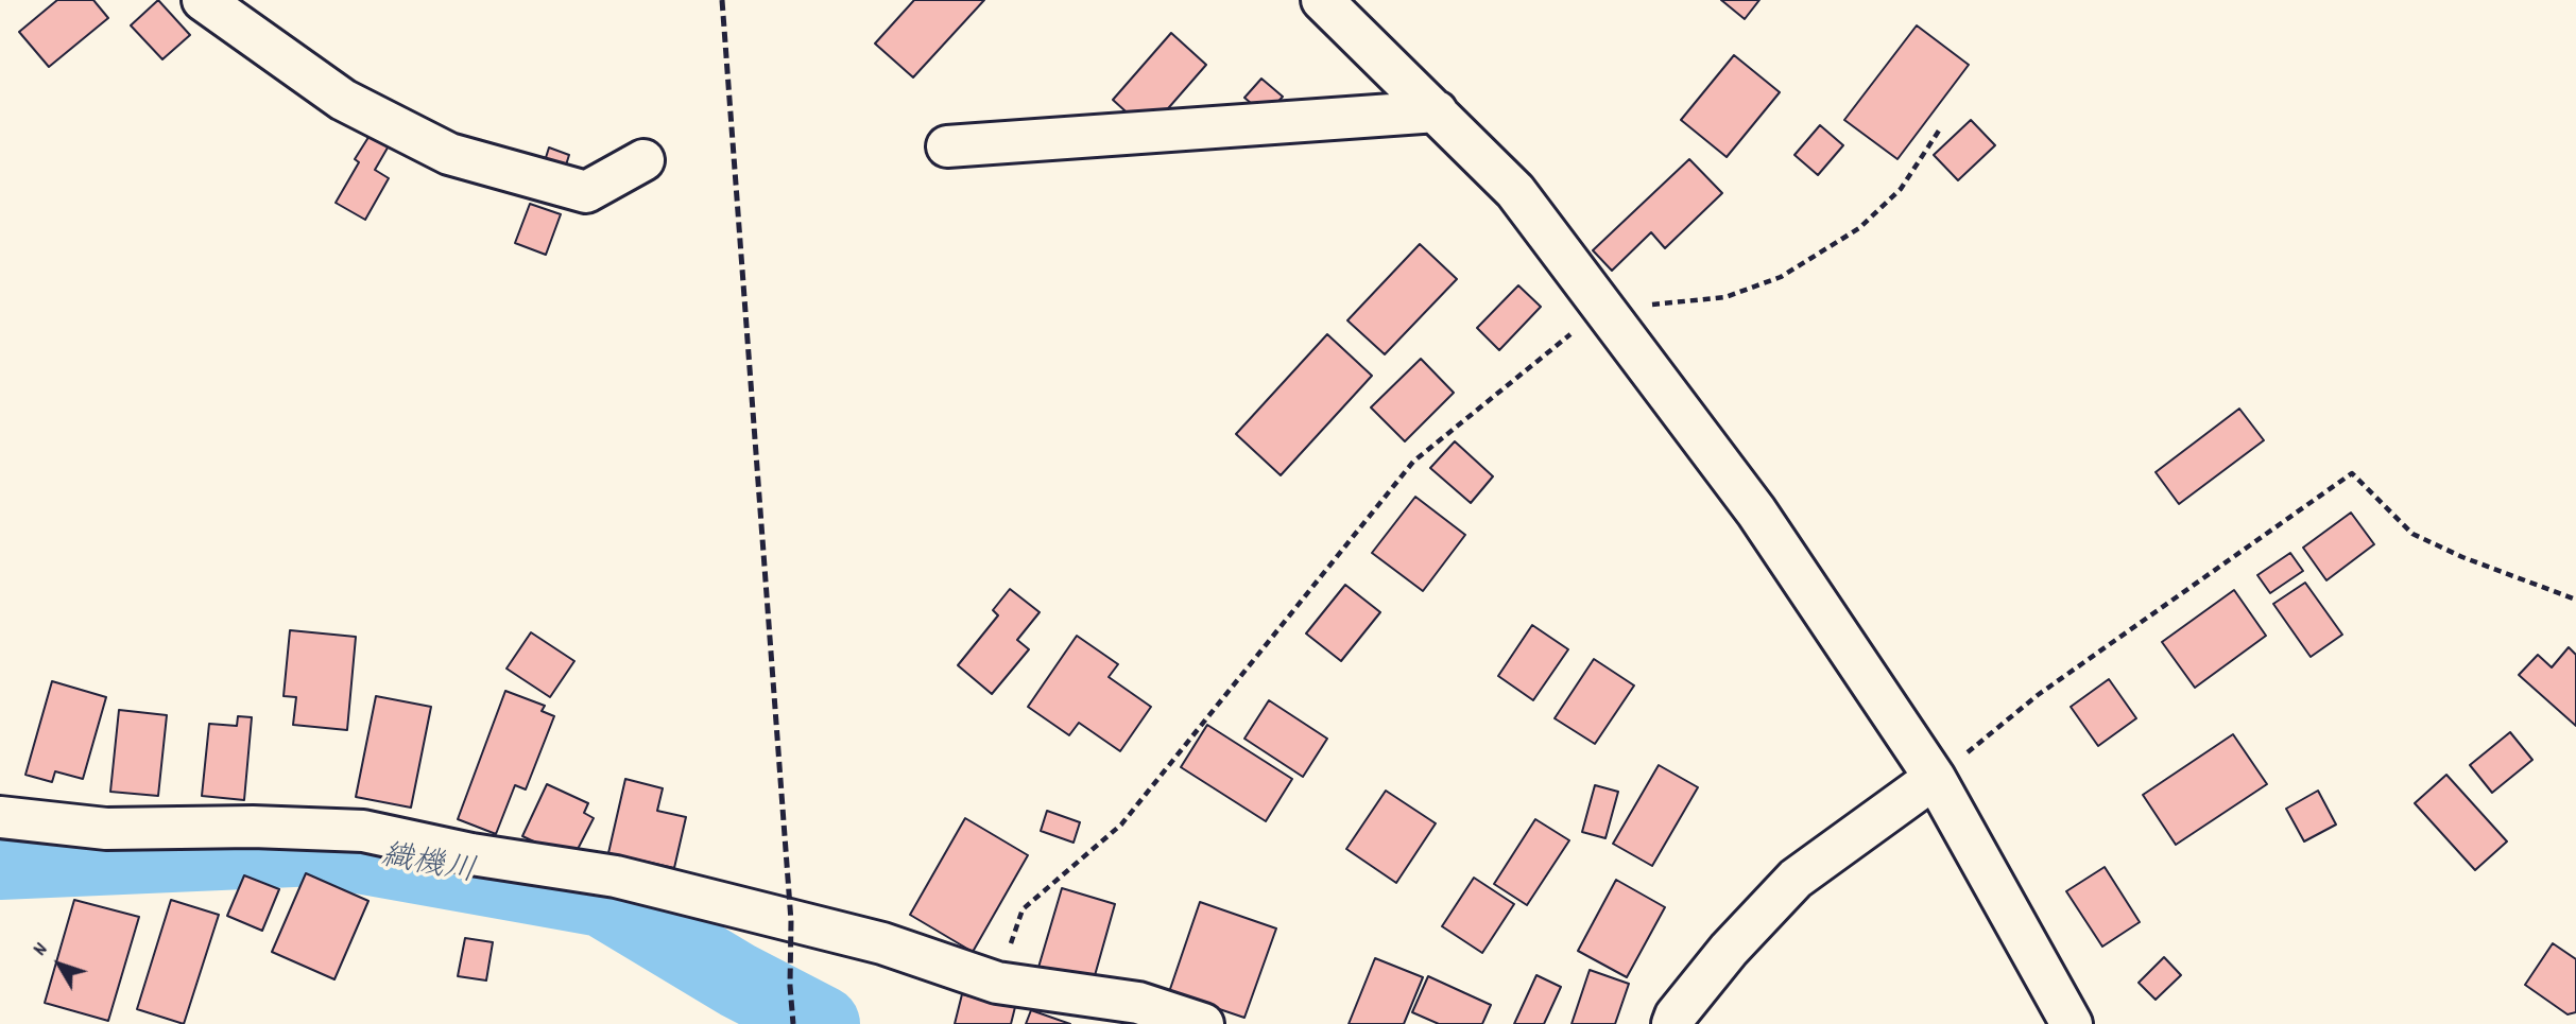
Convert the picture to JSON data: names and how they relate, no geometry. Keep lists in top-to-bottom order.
{
  "water": ["織機川"],
  "north": "top left"
}
